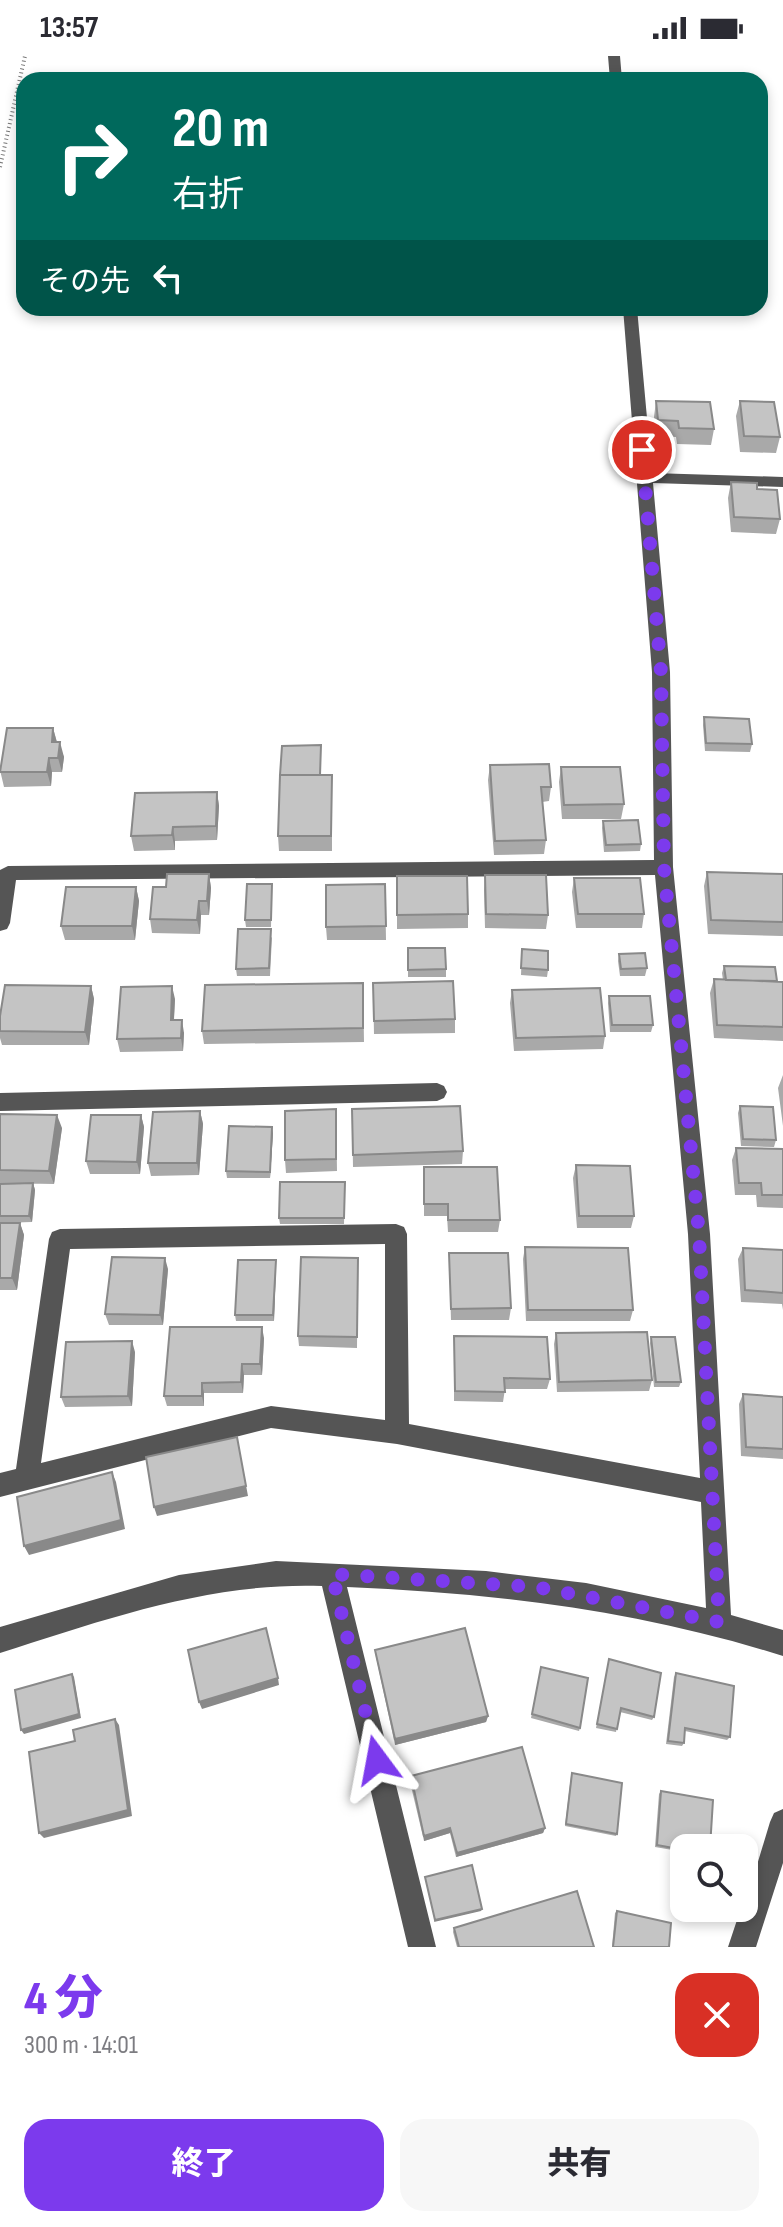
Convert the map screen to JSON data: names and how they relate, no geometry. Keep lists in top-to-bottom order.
{
  "page": {
    "status": "13:57",
    "turn": ["20 m", "右折"],
    "then": "その先",
    "heading": ["4 分", "300 m · 14:01"],
    "buttons": ["終了", "共有"]
  }
}
